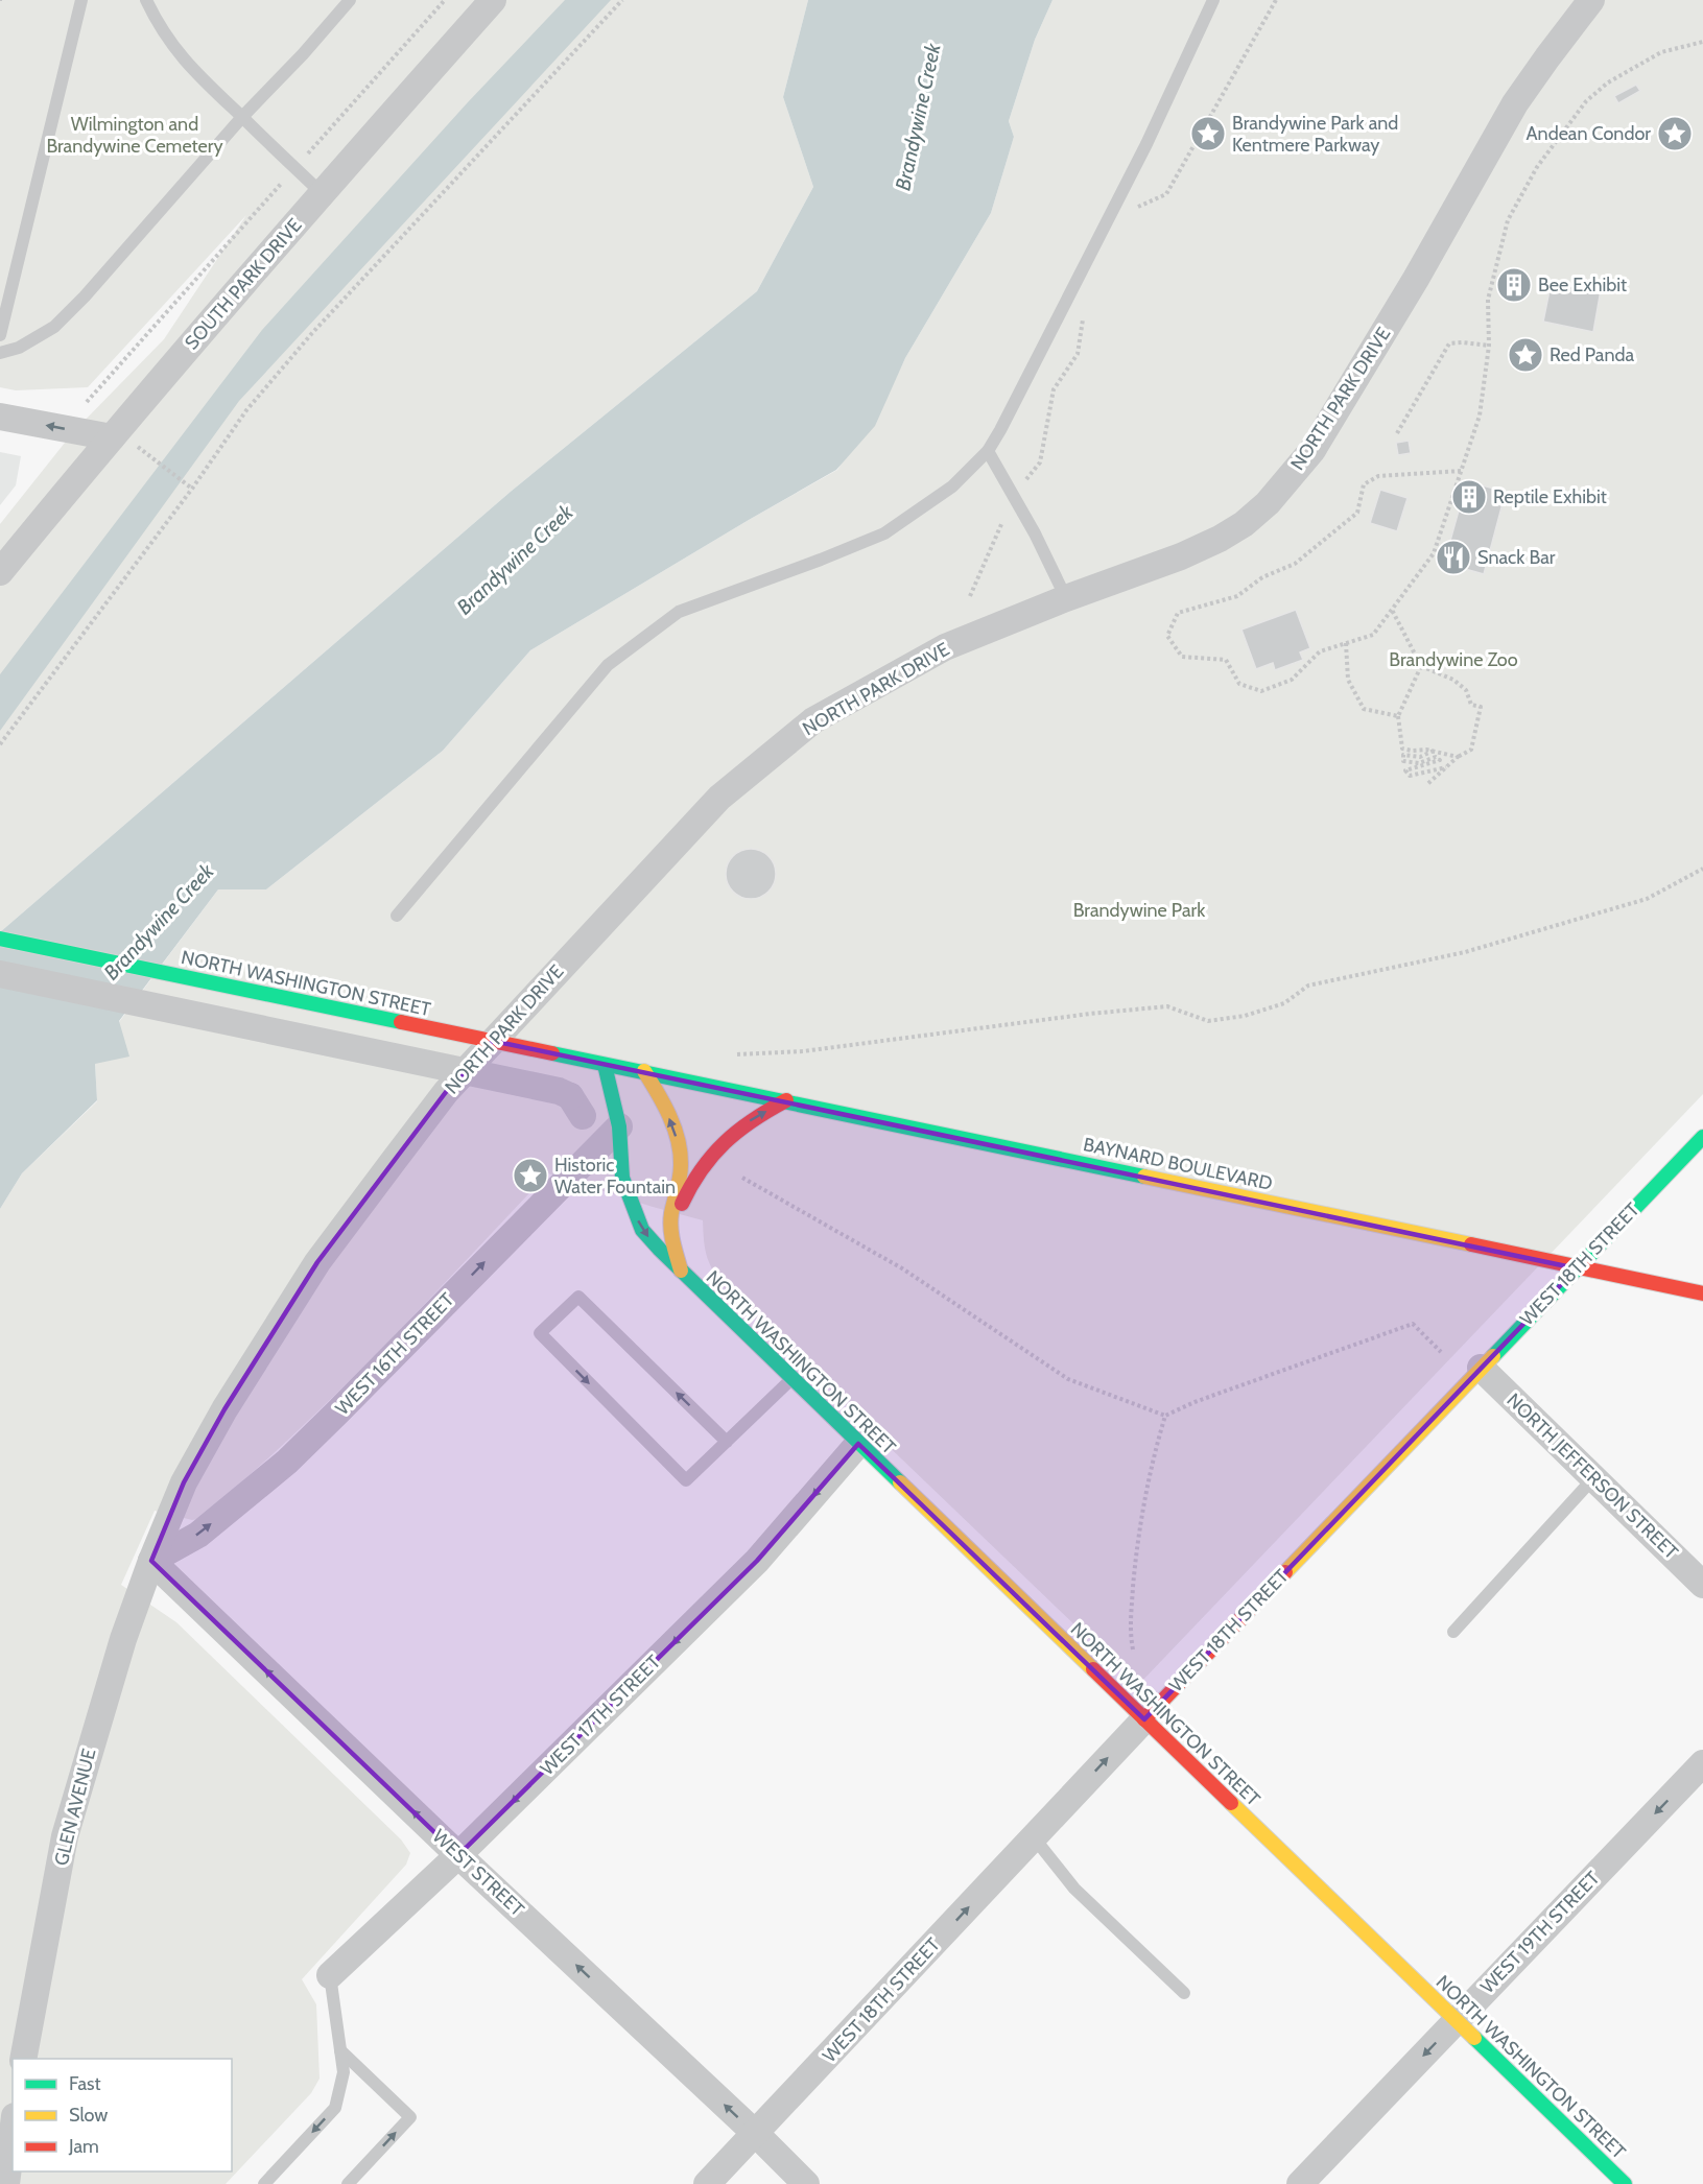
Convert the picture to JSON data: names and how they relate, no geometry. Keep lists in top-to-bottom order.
{
  "streets": {
    "street": [
      "SOUTH PARK DRIVE",
      "NORTH PARK DRIVE",
      "NORTH WASHINGTON STREET",
      "BAYNARD BOULEVARD",
      "WEST 18TH STREET",
      "WEST 16TH STREET",
      "NORTH JEFFERSON STREET",
      "WEST 17TH STREET",
      "GLEN AVENUE",
      "WEST STREET",
      "WEST 19TH STREET"
    ]
  },
  "crossings": [
    ["NORTH PARK DRIVE", "WEST 16TH STREET"],
    ["NORTH PARK DRIVE", "GLEN AVENUE"],
    ["NORTH PARK DRIVE", "WEST STREET"],
    ["NORTH WASHINGTON STREET", "BAYNARD BOULEVARD"],
    ["NORTH WASHINGTON STREET", "WEST 18TH STREET"],
    ["NORTH WASHINGTON STREET", "WEST 16TH STREET"],
    ["NORTH WASHINGTON STREET", "WEST 17TH STREET"],
    ["NORTH WASHINGTON STREET", "WEST 19TH STREET"],
    ["BAYNARD BOULEVARD", "WEST 18TH STREET"],
    ["WEST 18TH STREET", "NORTH JEFFERSON STREET"],
    ["WEST 18TH STREET", "WEST STREET"],
    ["WEST 16TH STREET", "GLEN AVENUE"],
    ["WEST 16TH STREET", "WEST STREET"],
    ["WEST 17TH STREET", "WEST STREET"],
    ["GLEN AVENUE", "WEST STREET"]
  ],
  "one_way": [
    "WEST 18TH STREET",
    "WEST 16TH STREET",
    "WEST 17TH STREET",
    "WEST STREET",
    "WEST 19TH STREET"
  ],
  "water": ["Brandywine Creek"],
  "parks": ["Wilmington and Brandywine Cemetery", "Brandywine Zoo", "Brandywine Park"],
  "places": {
    "place": [
      "Brandywine Park and Kentmere Parkway",
      "Andean Condor",
      "Red Panda",
      "Historic Water Fountain"
    ],
    "building": ["Bee Exhibit", "Reptile Exhibit"],
    "restaurant": ["Snack Bar"]
  },
  "legend": ["Fast", "Slow", "Jam"]
}
